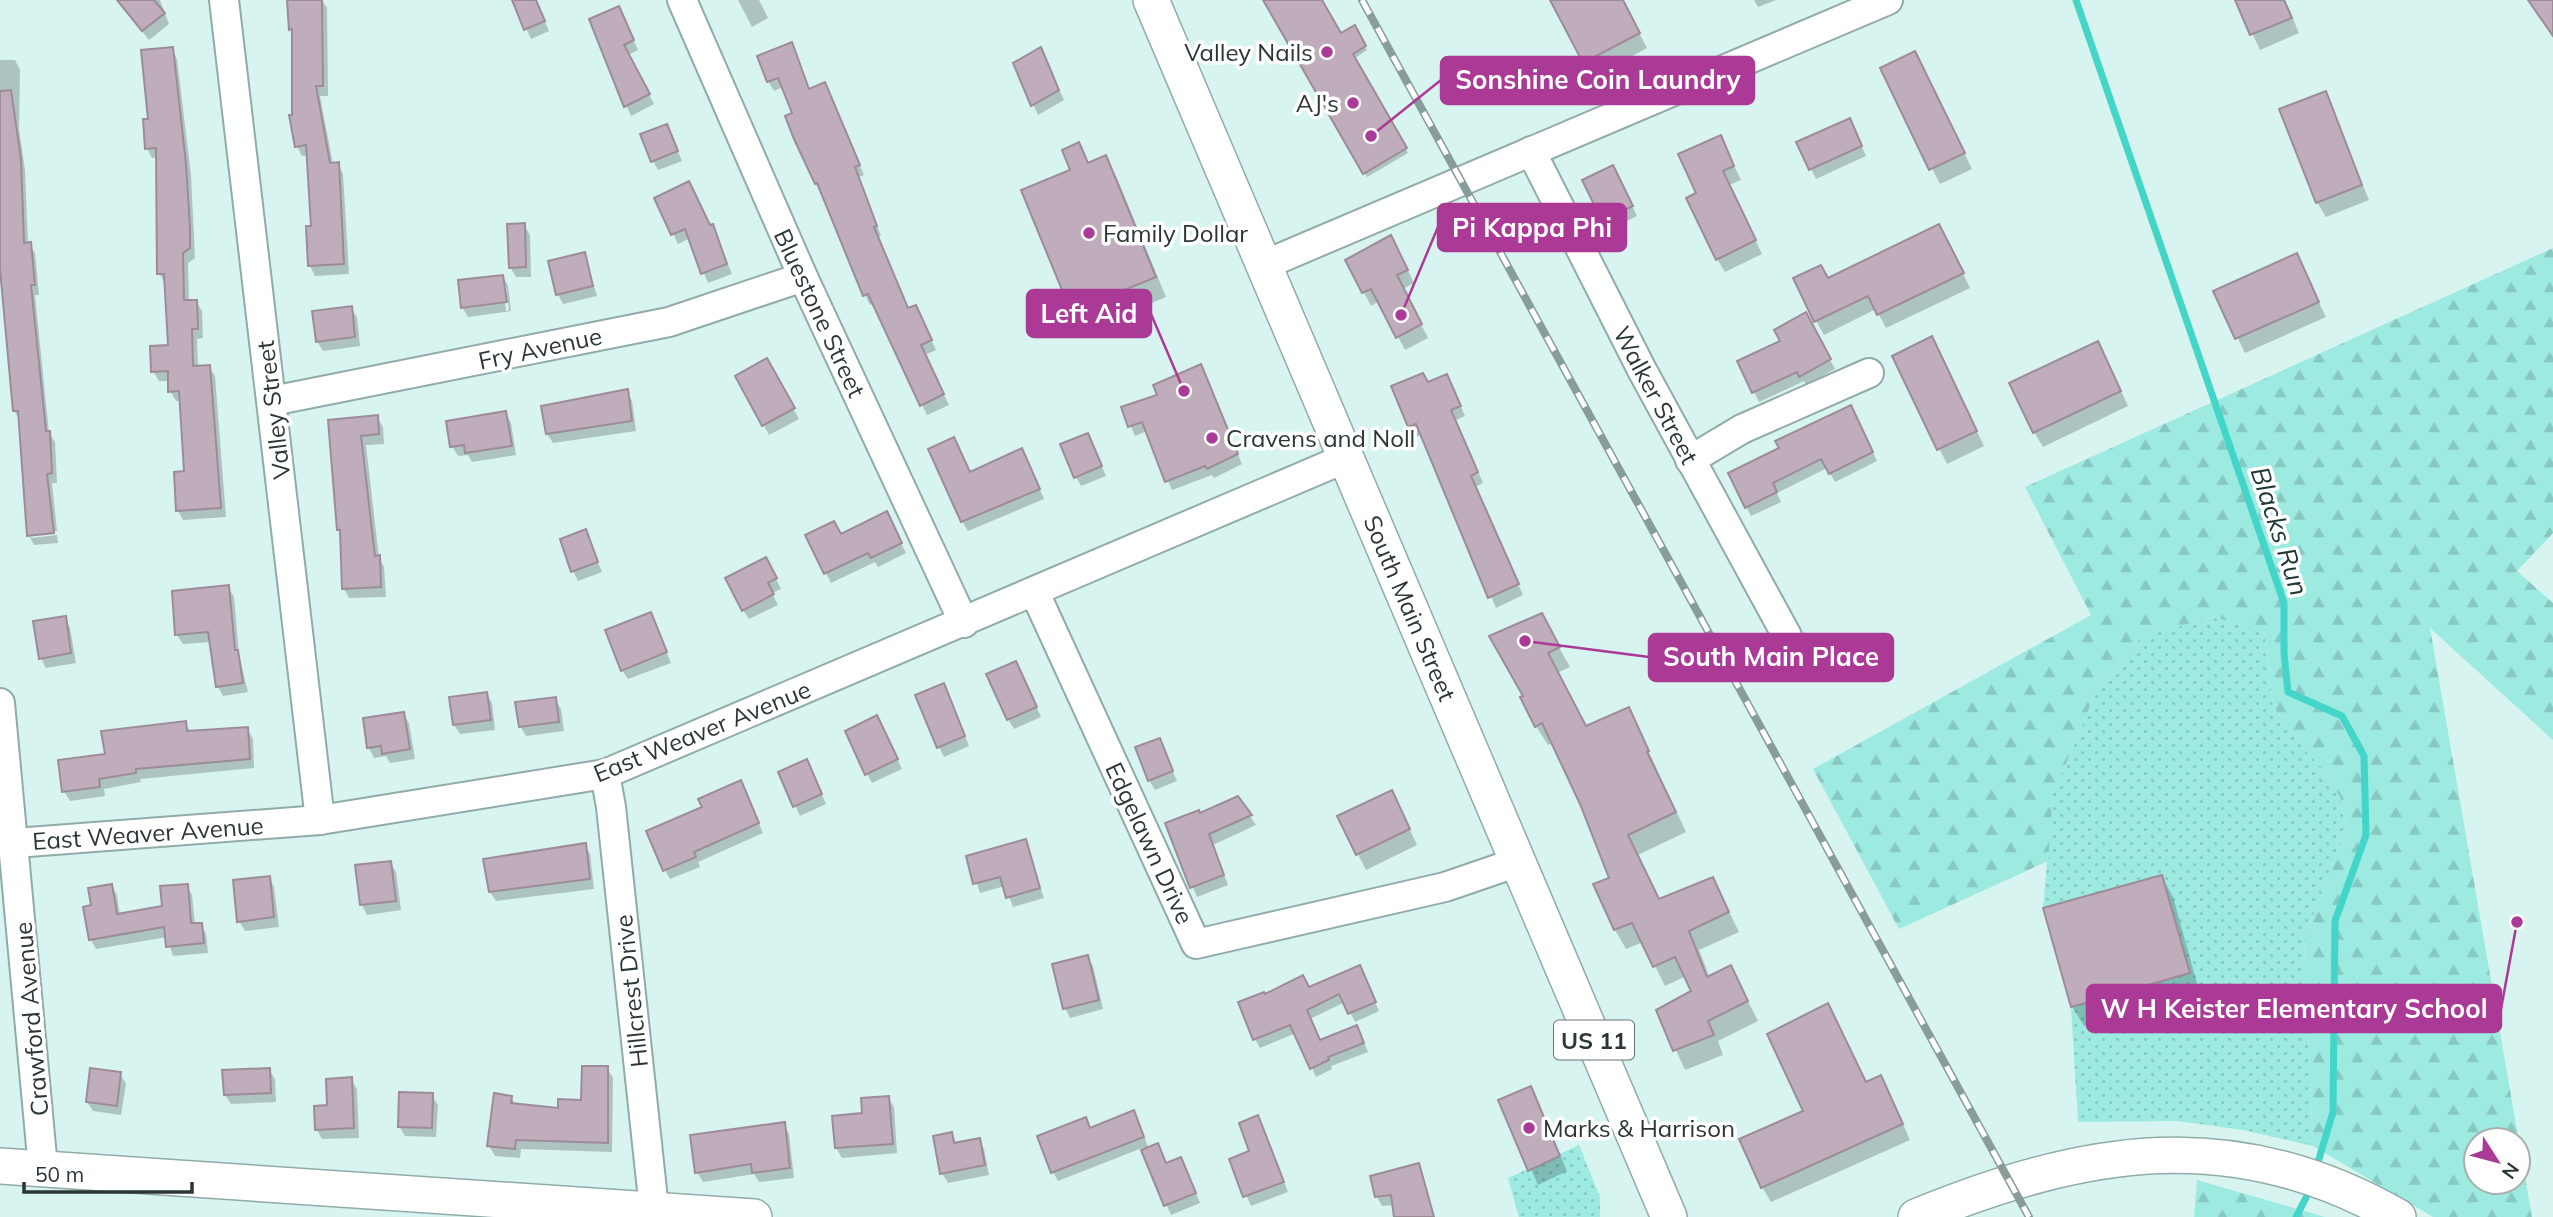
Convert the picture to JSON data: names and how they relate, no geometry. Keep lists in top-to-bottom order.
{
  "streets": {
    "main road": ["South Main Street", "US 11"],
    "street": [
      "Bluestone Street",
      "Fry Avenue",
      "Walker Street",
      "Valley Street",
      "East Weaver Avenue",
      "Edgelawn Drive",
      "Hillcrest Drive",
      "Crawford Avenue"
    ]
  },
  "crossings": [
    ["Bluestone Street", "Fry Avenue"],
    ["Bluestone Street", "East Weaver Avenue"],
    ["Fry Avenue", "Valley Street"],
    ["Valley Street", "East Weaver Avenue"],
    ["South Main Street", "East Weaver Avenue"],
    ["South Main Street", "Edgelawn Drive"],
    ["East Weaver Avenue", "Edgelawn Drive"],
    ["East Weaver Avenue", "Hillcrest Drive"],
    ["East Weaver Avenue", "Crawford Avenue"]
  ],
  "water": ["Blacks Run"],
  "places": [
    "Valley Nails",
    "AJ's",
    "Sonshine Coin Laundry",
    "Family Dollar",
    "Pi Kappa Phi",
    "Left Aid",
    "Cravens and Noll",
    "South Main Place",
    "W H Keister Elementary School",
    "Marks & Harrison"
  ],
  "scale_bar": "50 m",
  "north": "bottom right"
}
